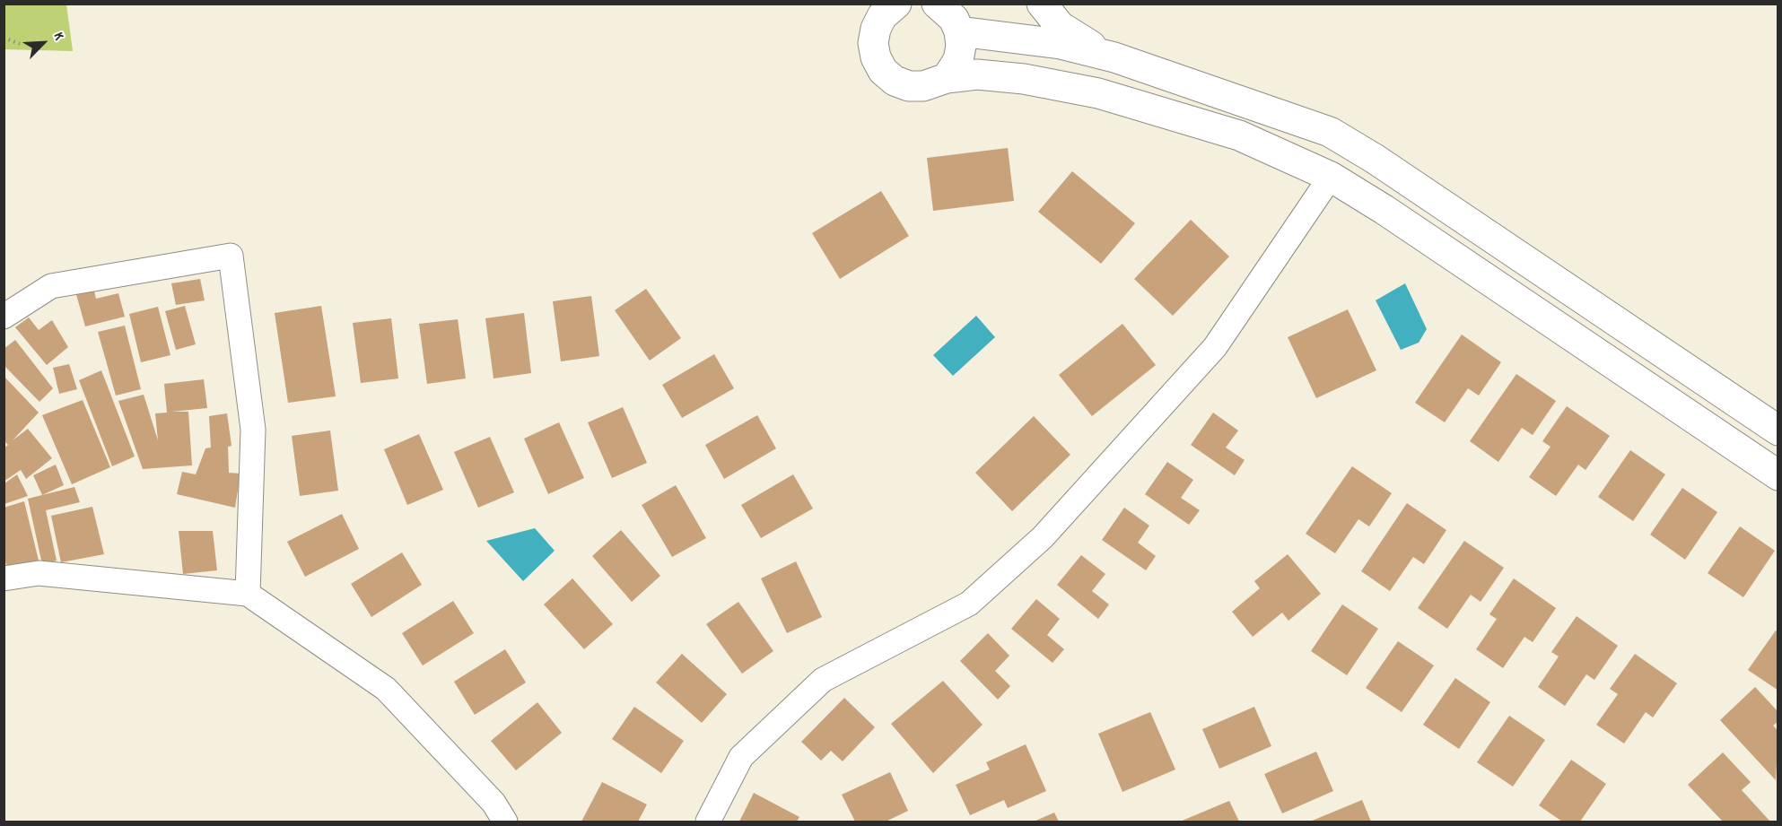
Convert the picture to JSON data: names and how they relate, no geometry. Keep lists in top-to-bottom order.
{
  "north": "top right"
}
